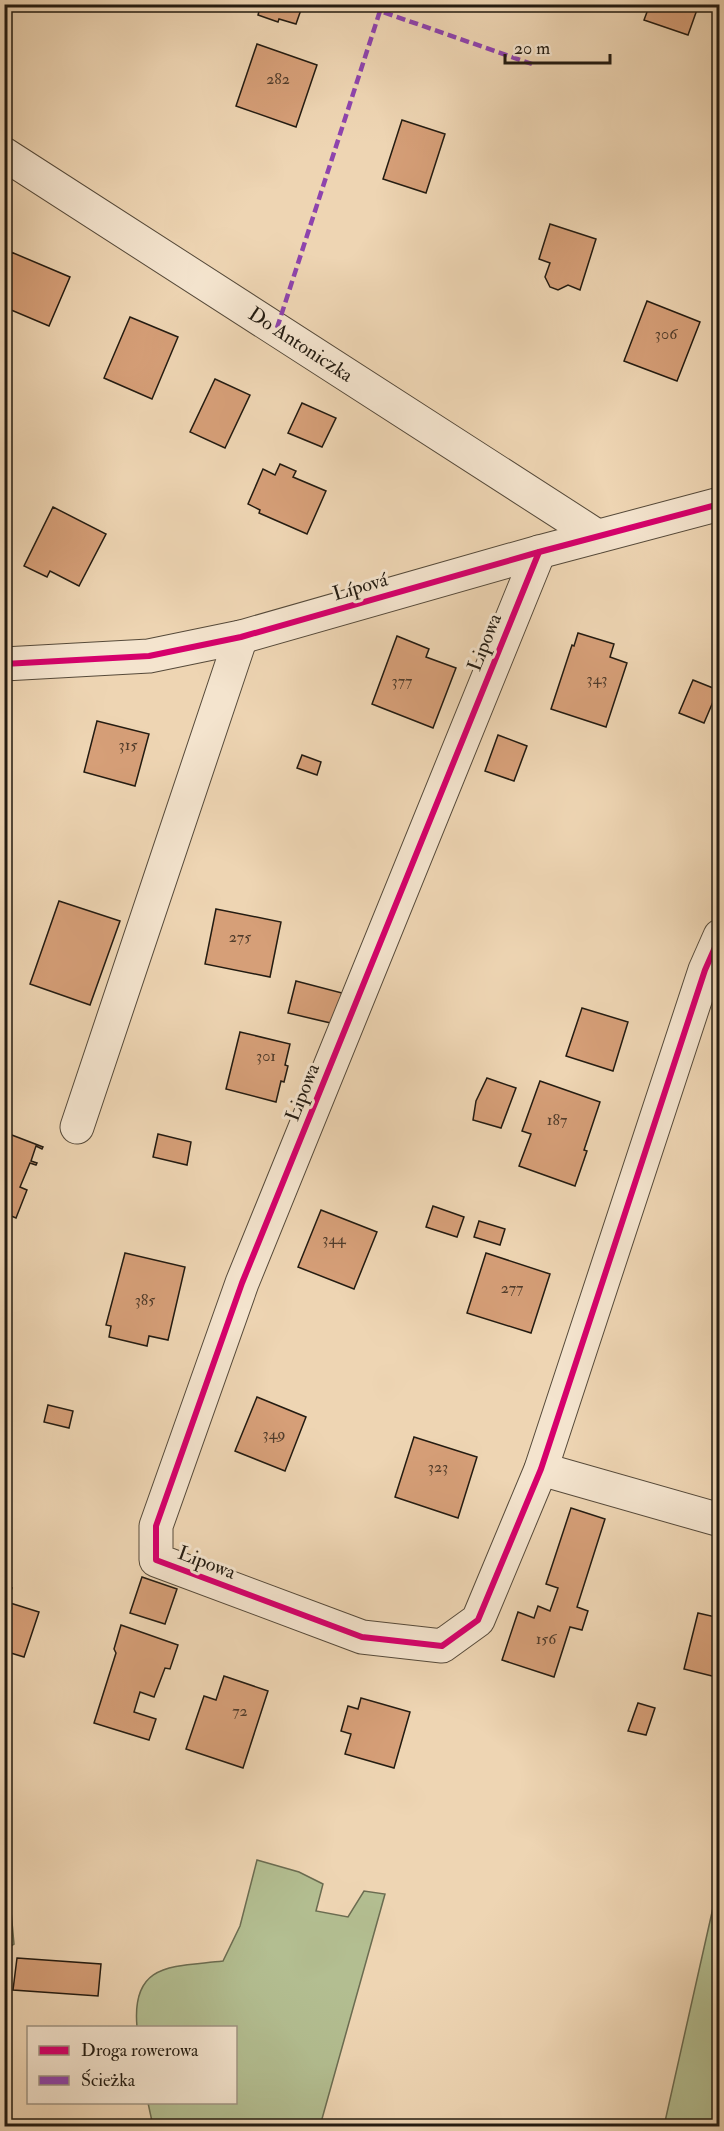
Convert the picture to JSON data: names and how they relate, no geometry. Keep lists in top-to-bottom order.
{
  "streets": {
    "street": ["Do Antoniczka", "Lípová", "Lipowa"]
  },
  "crossings": [
    ["Do Antoniczka", "Lípová"],
    ["Lípová", "Lipowa"]
  ],
  "house_numbers": [
    "282",
    "306",
    "343",
    "377",
    "315",
    "275",
    "301",
    "187",
    "344",
    "277",
    "385",
    "349",
    "323",
    "156",
    "72"
  ],
  "legend": ["Droga rowerowa", "Ścieżka"],
  "scale_bar": "20 m"
}
